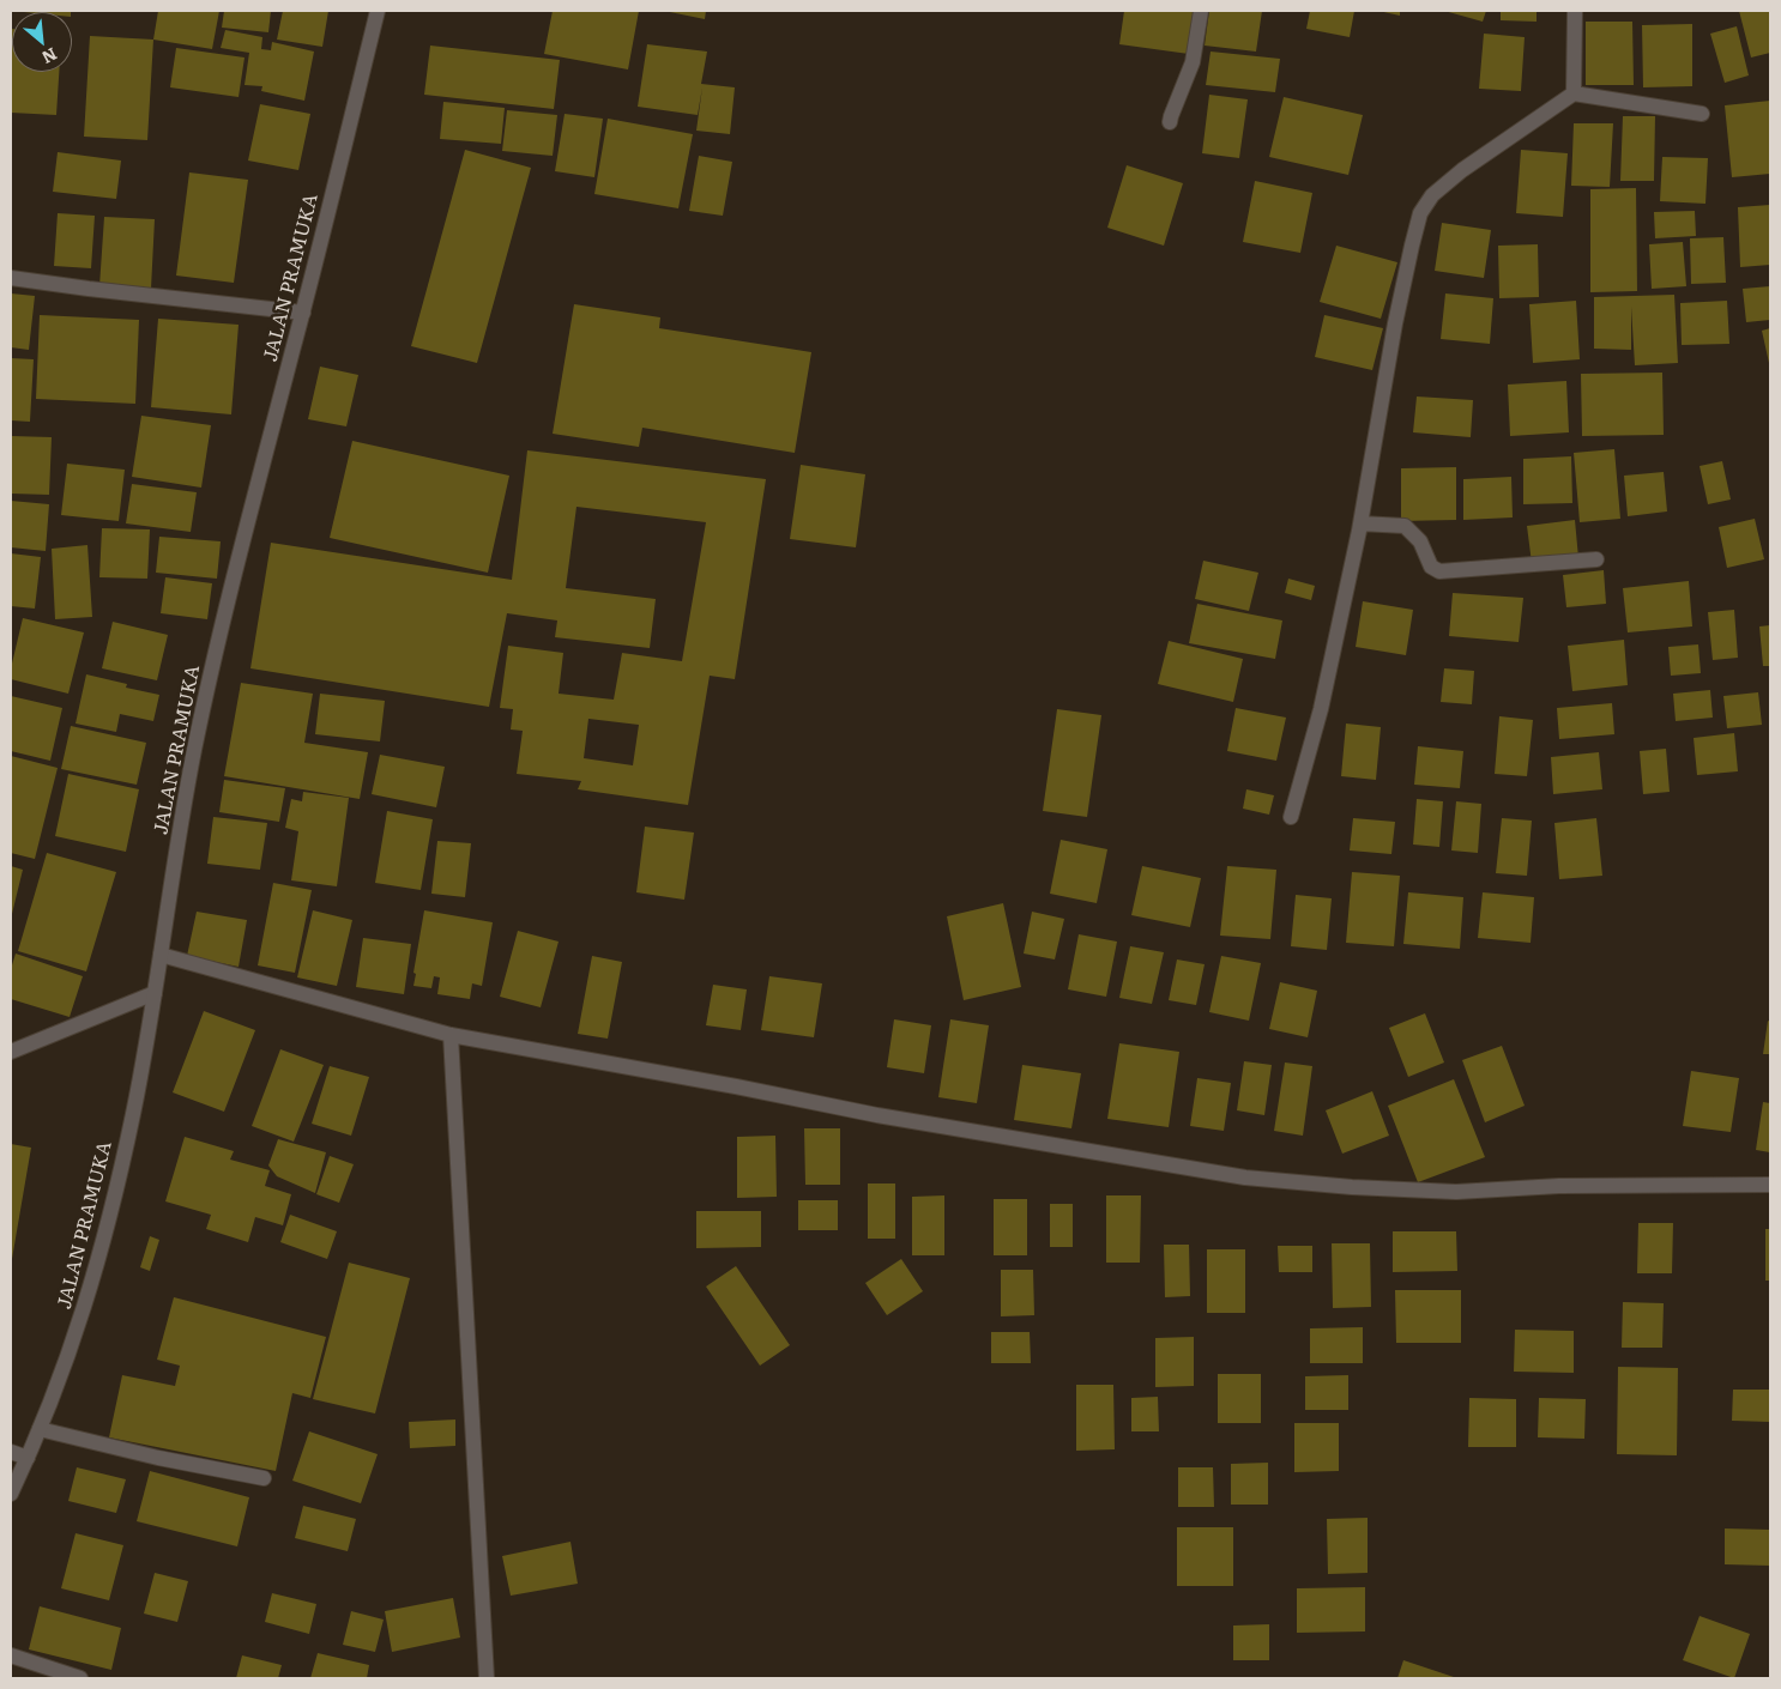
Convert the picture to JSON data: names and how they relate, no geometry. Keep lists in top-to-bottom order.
{
  "streets": {
    "street": ["JALAN PRAMUKA"]
  },
  "north": "bottom right"
}
